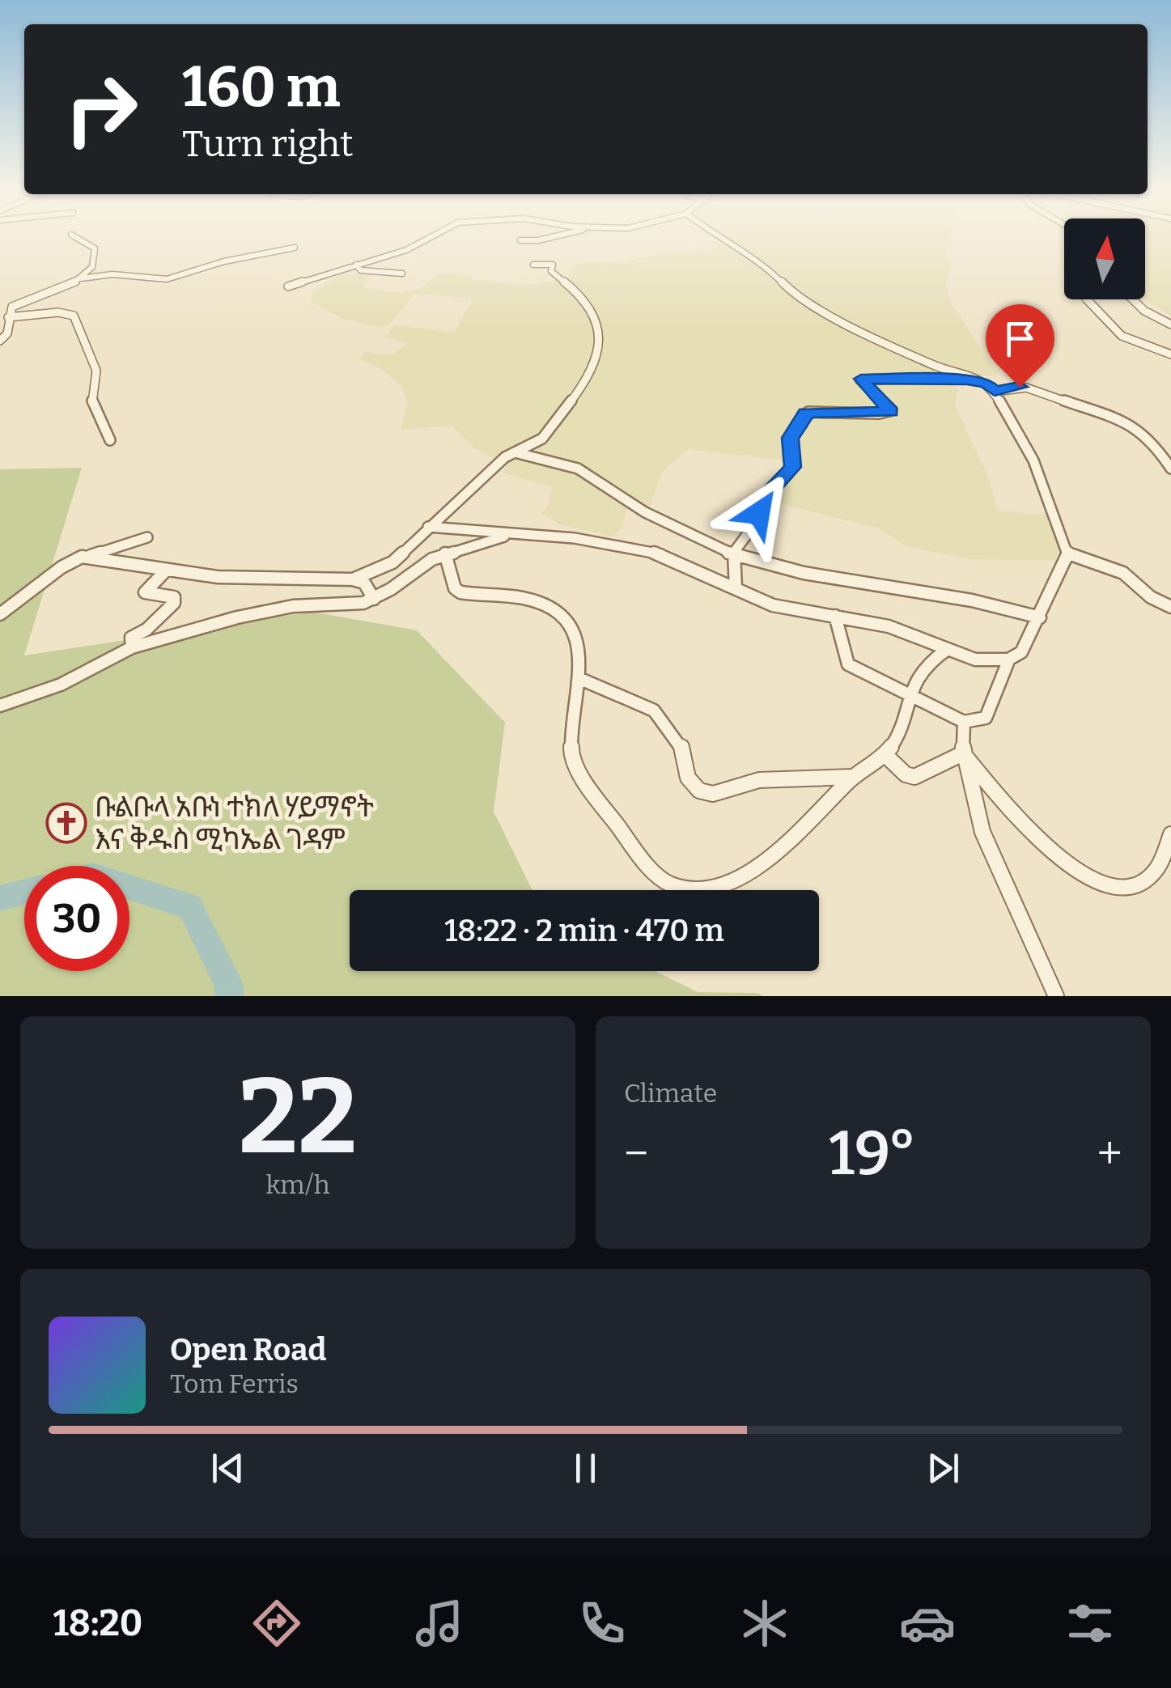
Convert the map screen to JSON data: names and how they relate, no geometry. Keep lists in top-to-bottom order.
{
  "places": {
    "church": ["ቡልቡላ አቡነ ተክለ ሃይማኖት እና ቅዱስ ሚካኤል ገዳም"]
  },
  "north": "top",
  "page": {
    "turn": ["160 m", "Turn right"],
    "limit": "30",
    "trip": "18:22 · 2 min · 470 m",
    "tile": [
      ["22", "km/h"],
      "Climate"
    ],
    "heat": ["−", "19°", "+"],
    "song": ["Open Road", "Tom Ferris"],
    "tabs": "18:20"
  }
}
